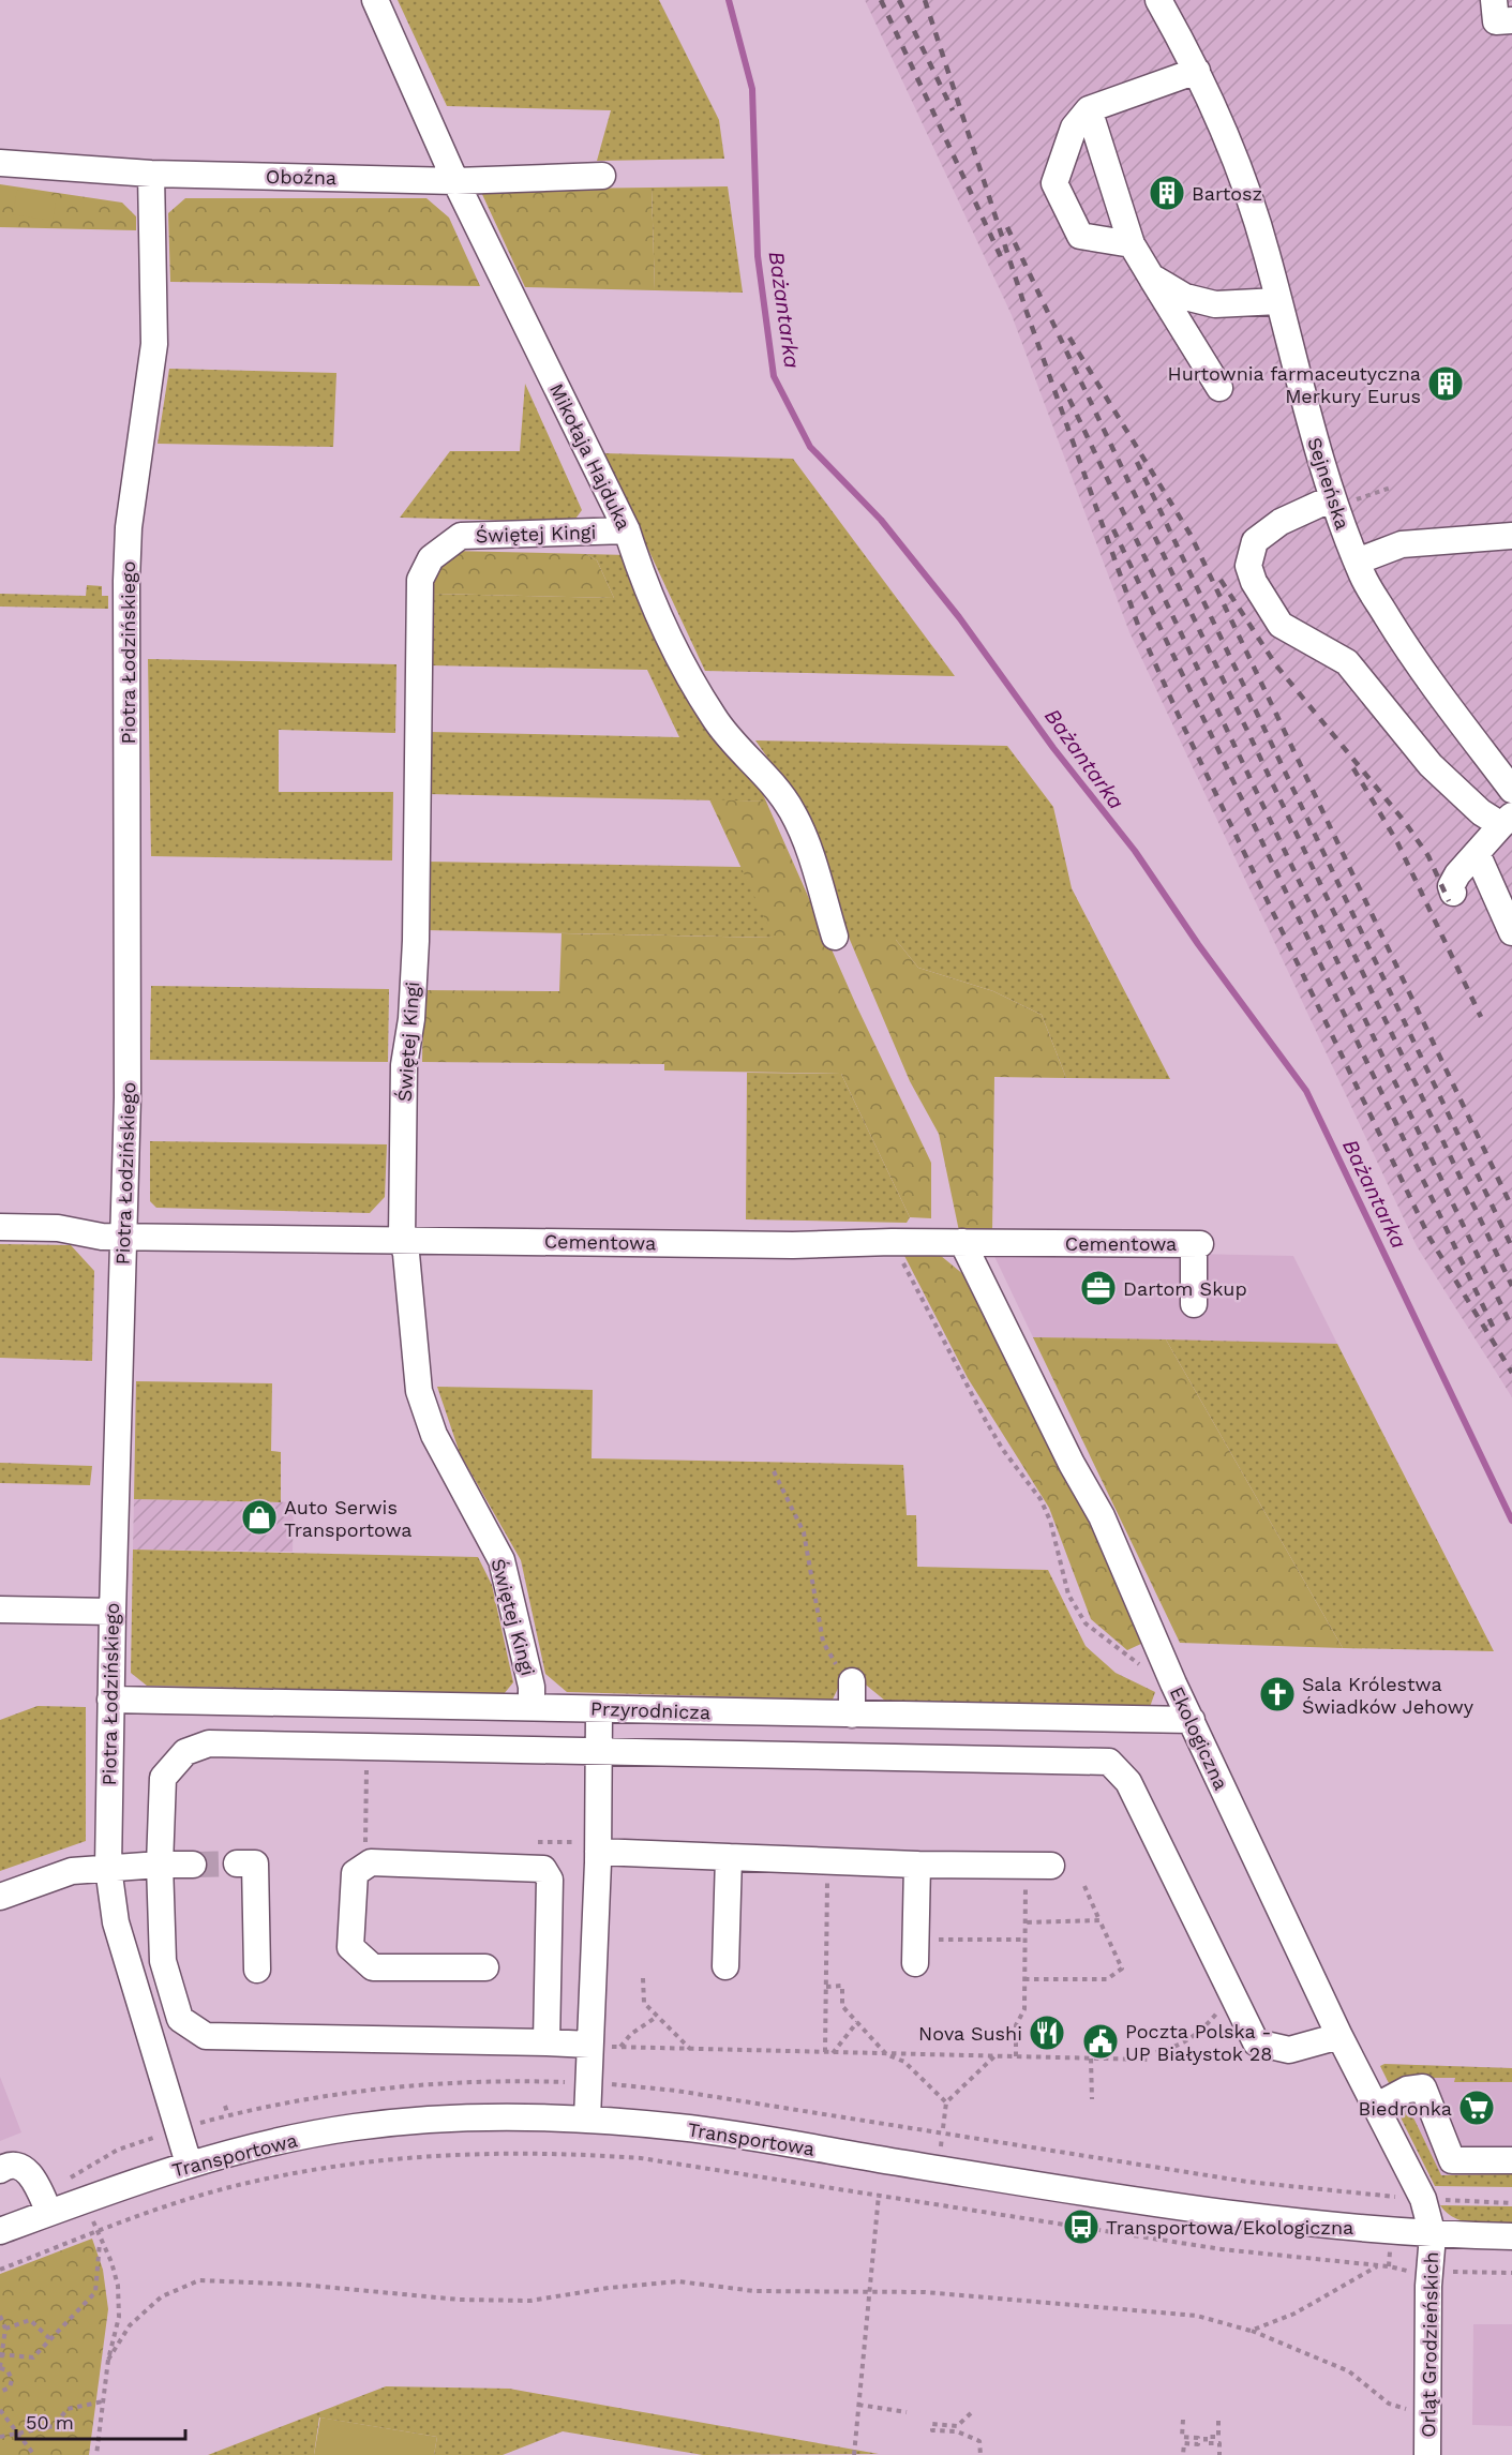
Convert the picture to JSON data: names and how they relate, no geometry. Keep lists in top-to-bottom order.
{
  "streets": {
    "street": [
      "Oboźna",
      "Mikołaja Hajduka",
      "Sejneńska",
      "Świętej Kingi",
      "Piotra Łodzińskiego",
      "Cementowa",
      "Przyrodnicza",
      "Ekologiczna",
      "Transportowa",
      "Orląt Grodzieńskich"
    ]
  },
  "crossings": [
    ["Oboźna", "Mikołaja Hajduka"],
    ["Oboźna", "Piotra Łodzińskiego"],
    ["Mikołaja Hajduka", "Świętej Kingi"],
    ["Świętej Kingi", "Cementowa"],
    ["Świętej Kingi", "Przyrodnicza"],
    ["Piotra Łodzińskiego", "Cementowa"],
    ["Piotra Łodzińskiego", "Przyrodnicza"],
    ["Piotra Łodzińskiego", "Transportowa"],
    ["Cementowa", "Ekologiczna"],
    ["Przyrodnicza", "Ekologiczna"],
    ["Ekologiczna", "Transportowa"],
    ["Ekologiczna", "Orląt Grodzieńskich"],
    ["Transportowa", "Orląt Grodzieńskich"]
  ],
  "water": ["Bażantarka"],
  "places": {
    "building": ["Bartosz", "Hurtownia farmaceutyczna Merkury Eurus"],
    "office": ["Dartom Skup"],
    "shop": ["Auto Serwis Transportowa"],
    "church": ["Sala Królestwa Świadków Jehowy"],
    "restaurant": ["Nova Sushi"],
    "public building": ["Poczta Polska - UP Białystok 28"],
    "supermarket": ["Biedronka"],
    "bus stop": ["Transportowa/Ekologiczna"]
  },
  "scale_bar": "50 m"
}
